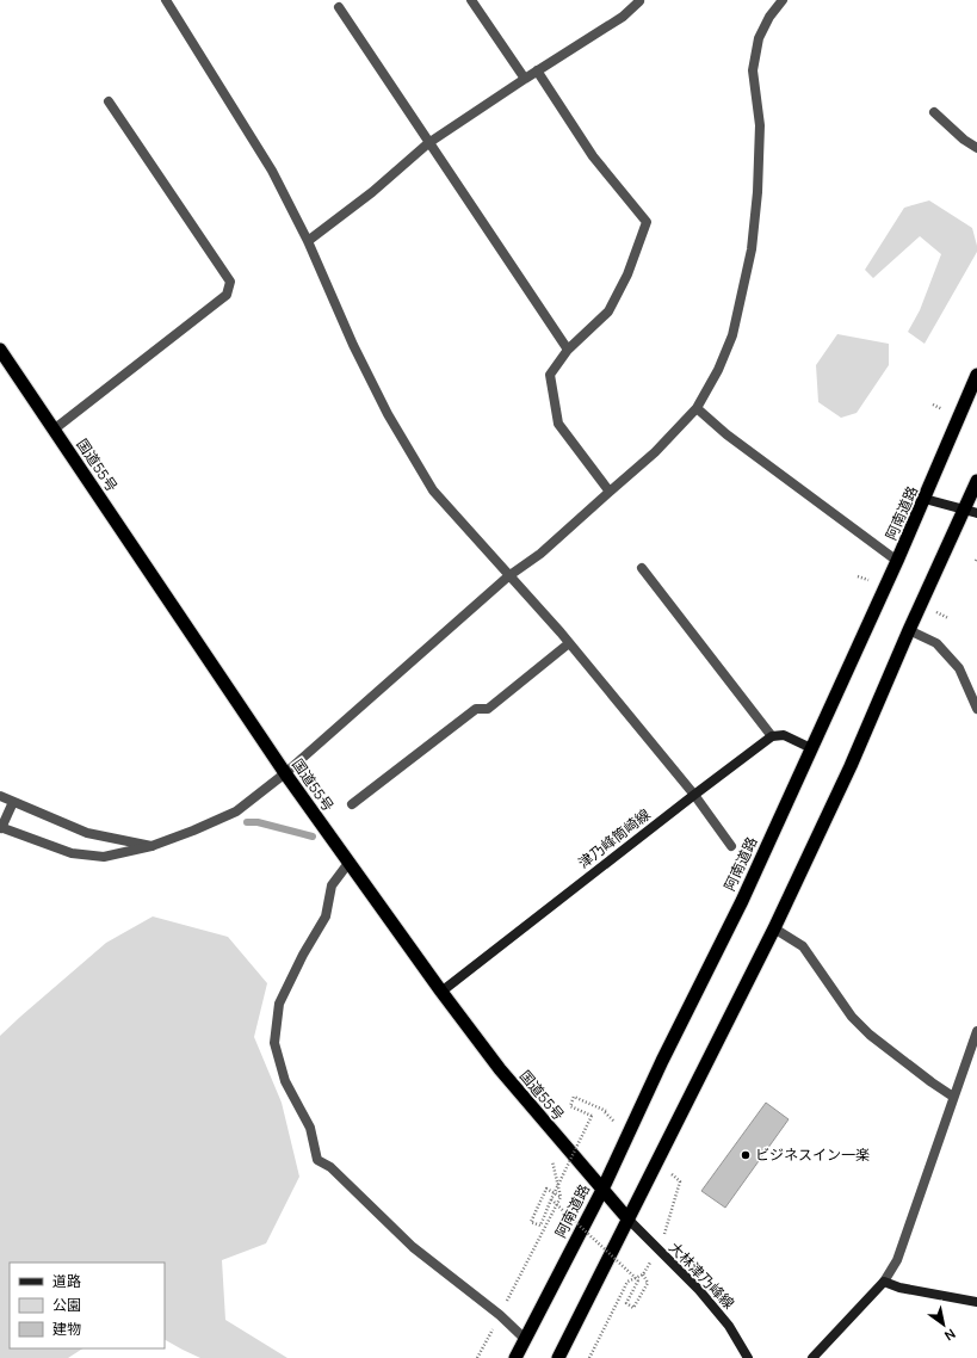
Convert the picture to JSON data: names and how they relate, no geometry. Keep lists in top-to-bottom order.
{
  "streets": {
    "highway": ["国道55号", "阿南道路"],
    "main road": ["津乃峰筒崎線", "大林津乃峰線"]
  },
  "crossings": [
    ["国道55号", "阿南道路"],
    ["国道55号", "津乃峰筒崎線"],
    ["国道55号", "大林津乃峰線"]
  ],
  "places": ["ビジネスイン一楽"],
  "legend": ["道路", "公園", "建物"],
  "north": "bottom right"
}
